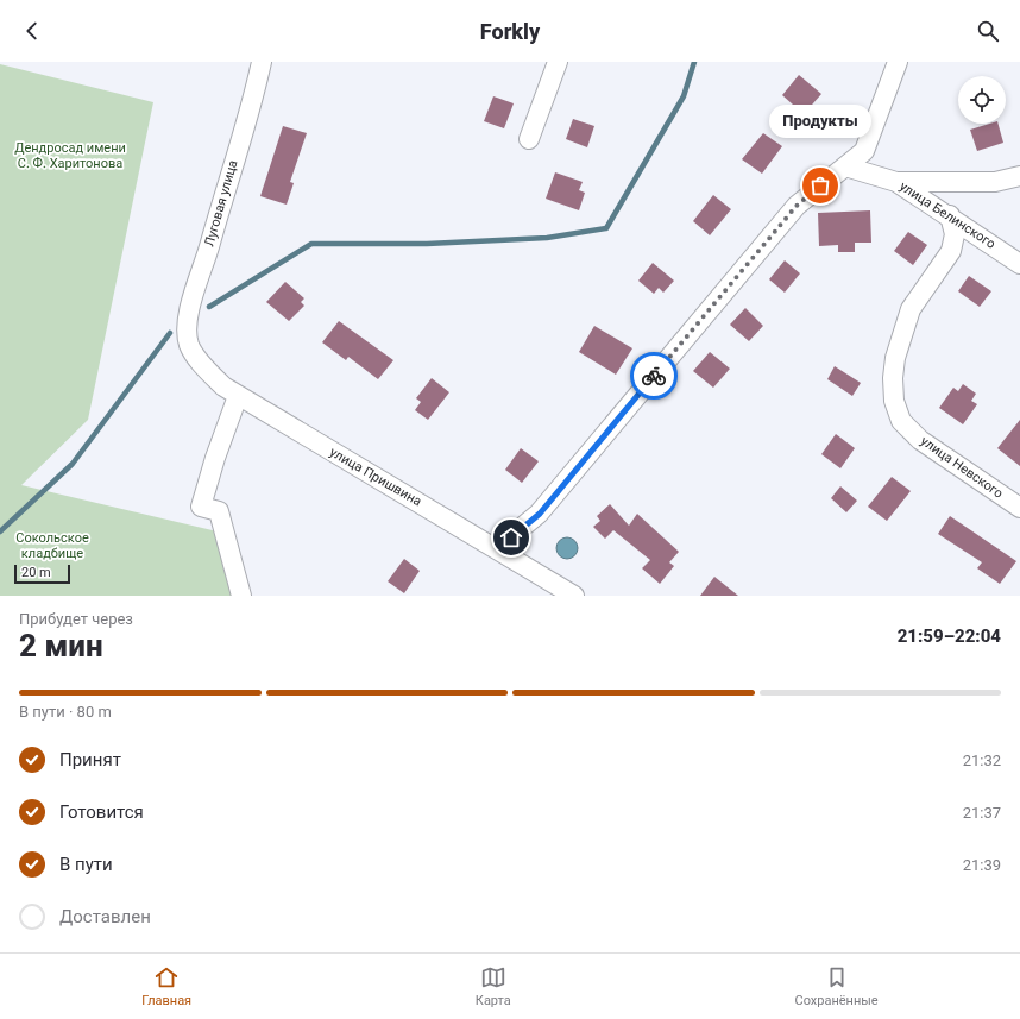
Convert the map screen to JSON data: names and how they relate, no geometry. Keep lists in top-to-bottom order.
{
  "streets": {
    "street": [
      "Луговая улица",
      "улица Белинского",
      "улица Невского",
      "улица Пришвина"
    ]
  },
  "crossings": [
    ["Луговая улица", "улица Пришвина"],
    ["улица Белинского", "улица Невского"]
  ],
  "parks": ["Дендросад имени С. Ф. Харитонова", "Сокольское кладбище"],
  "places": ["Продукты"],
  "scale_bar": "20 m",
  "page": {
    "header": "Forkly",
    "bubble": "Продукты",
    "scale": "20 m",
    "heading": ["2 мин", "Прибудет через", "21:59–22:04"],
    "bar": "В пути · 80 m",
    "list": [
      ["Принят", "21:32"],
      ["Готовится", "21:37"],
      ["В пути", "21:39"],
      "Доставлен"
    ],
    "tabs": ["Главная", "Карта", "Сохранённые"]
  }
}
